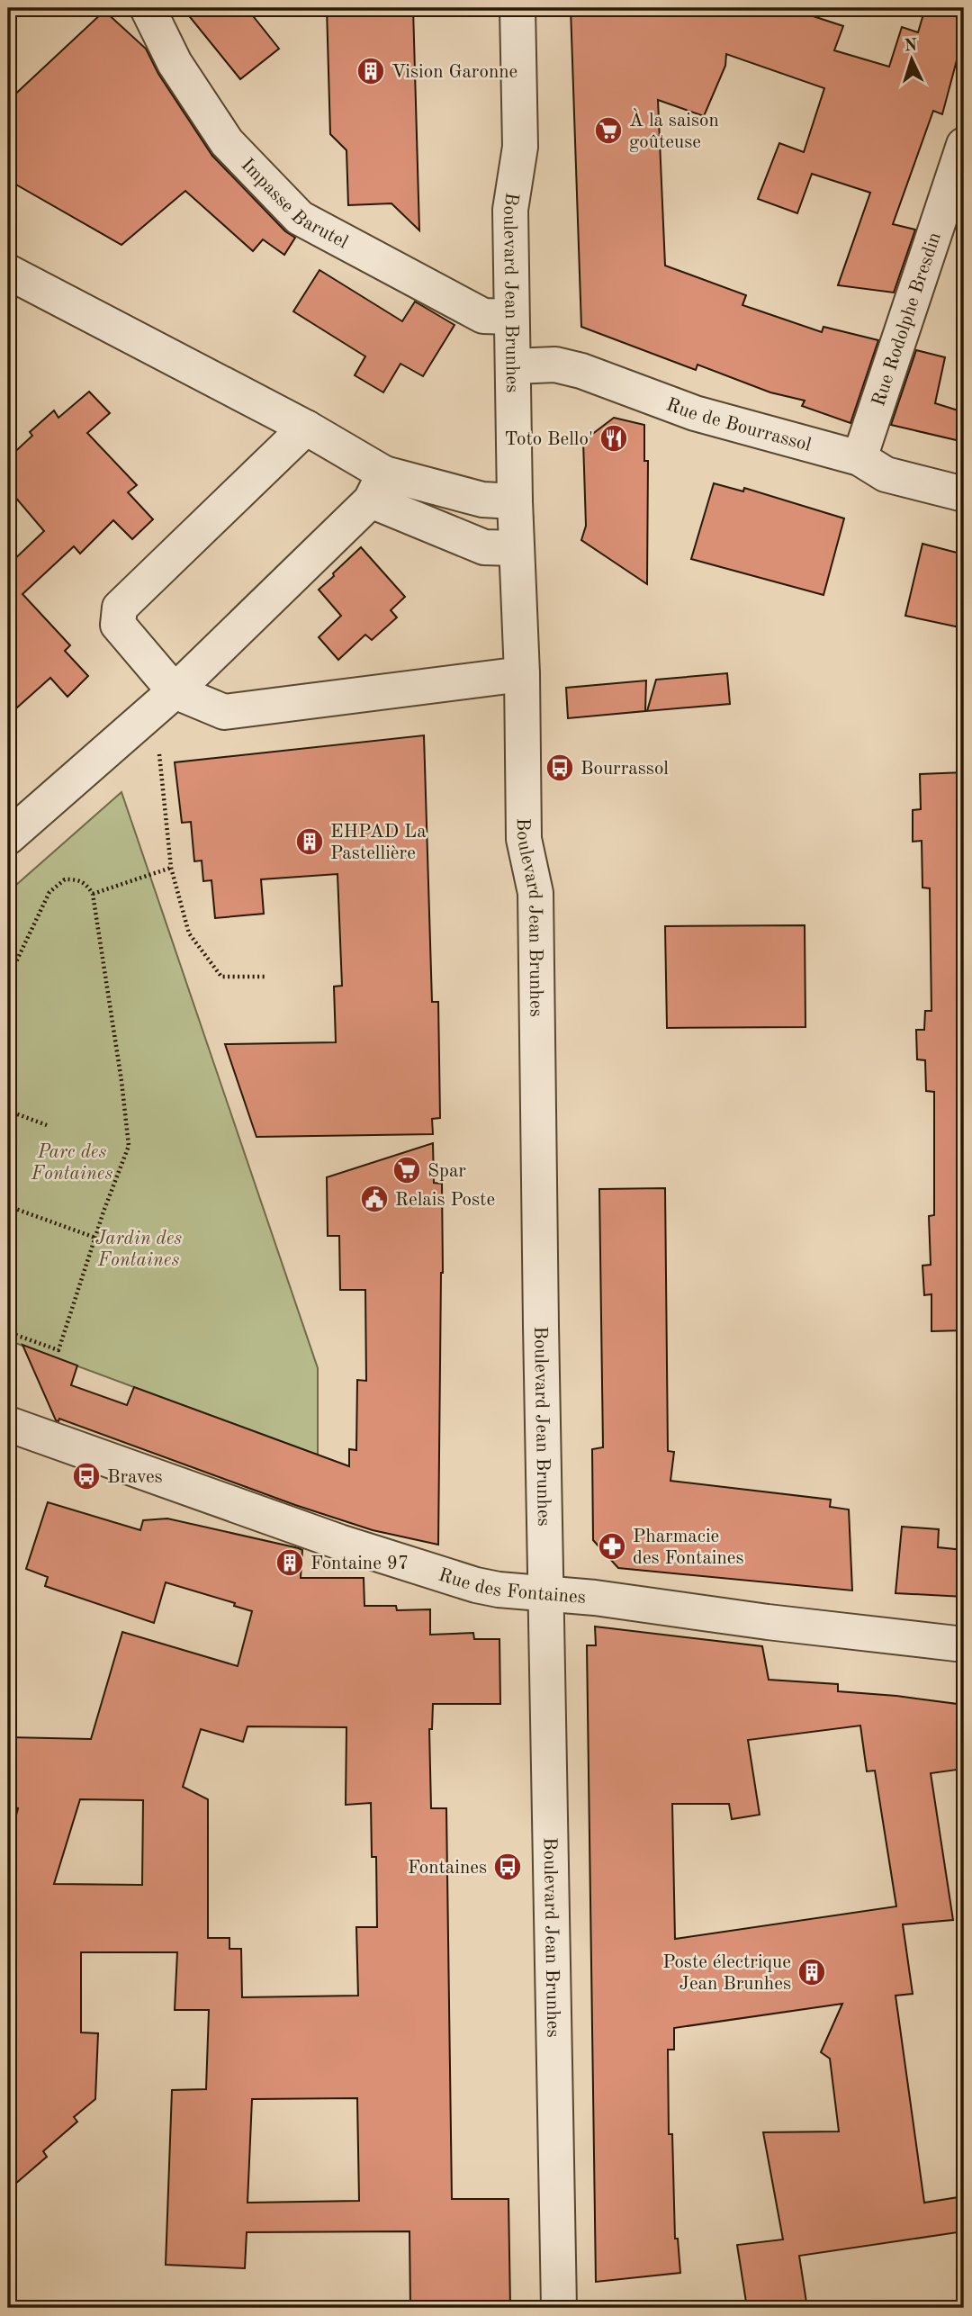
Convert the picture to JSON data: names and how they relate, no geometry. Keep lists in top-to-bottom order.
{
  "streets": {
    "street": [
      "Impasse Barutel",
      "Boulevard Jean Brunhes",
      "Rue Rodolphe Bresdin",
      "Rue de Bourrassol",
      "Rue des Fontaines"
    ]
  },
  "crossings": [
    ["Impasse Barutel", "Boulevard Jean Brunhes"],
    ["Boulevard Jean Brunhes", "Rue de Bourrassol"],
    ["Boulevard Jean Brunhes", "Rue des Fontaines"],
    ["Rue Rodolphe Bresdin", "Rue de Bourrassol"]
  ],
  "parks": ["Parc des Fontaines", "Jardin des Fontaines"],
  "places": {
    "building": [
      "Vision Garonne",
      "EHPAD La Pastellière",
      "Fontaine 97",
      "Poste électrique Jean Brunhes"
    ],
    "supermarket": ["À la saison goûteuse", "Spar"],
    "restaurant": ["Toto Bello'"],
    "bus stop": ["Bourrassol", "Braves", "Fontaines"],
    "public building": ["Relais Poste"],
    "pharmacy": ["Pharmacie des Fontaines"]
  },
  "north": "top"
}
